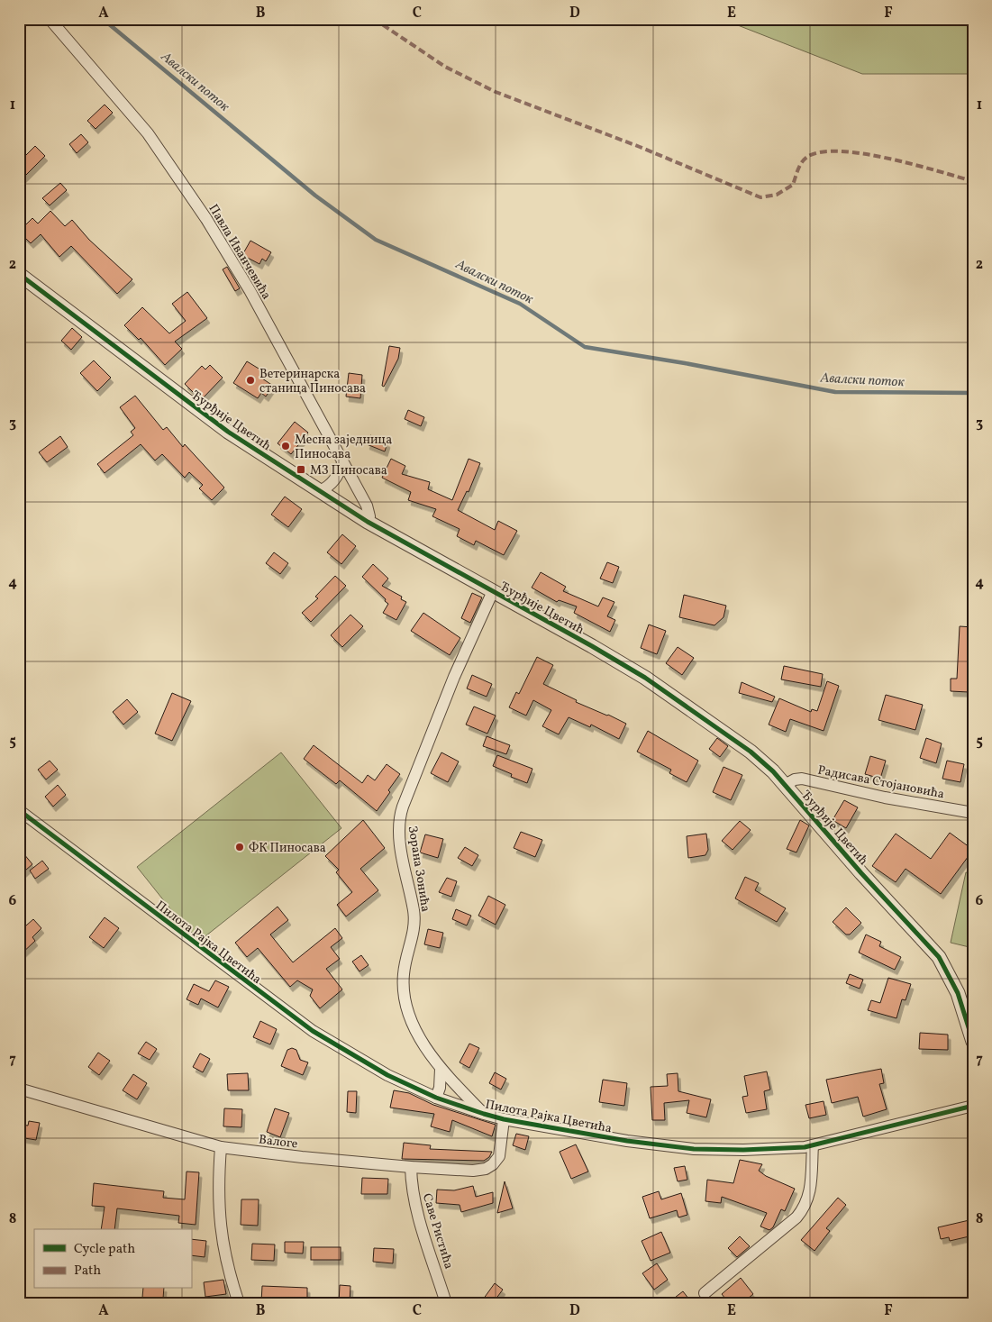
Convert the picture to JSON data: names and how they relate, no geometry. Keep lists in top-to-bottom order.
{
  "streets": {
    "street": [
      "Павла Иванчевића",
      "Ђурђије Цветић",
      "Радисава Стојановића",
      "Зорана Зонића",
      "Пилота Рајка Цветића",
      "Валоге",
      "Саве Ристића"
    ]
  },
  "crossings": [
    ["Павла Иванчевића", "Ђурђије Цветић"],
    ["Ђурђије Цветић", "Радисава Стојановића"],
    ["Ђурђије Цветић", "Зорана Зонића"],
    ["Зорана Зонића", "Пилота Рајка Цветића"],
    ["Пилота Рајка Цветића", "Валоге"],
    ["Валоге", "Саве Ристића"]
  ],
  "water": ["Авалски поток"],
  "places": {
    "other": ["Ветеринарска станица Пиносава", "Месна заједница Пиносава", "ФК Пиносава"],
    "transit": ["МЗ Пиносава"]
  },
  "legend": ["Cycle path", "Path"],
  "grid": {
    "columns": [
      "A",
      "B",
      "C",
      "D",
      "E",
      "F"
    ],
    "rows": [
      "1",
      "2",
      "3",
      "4",
      "5",
      "6",
      "7",
      "8"
    ]
  }
}
